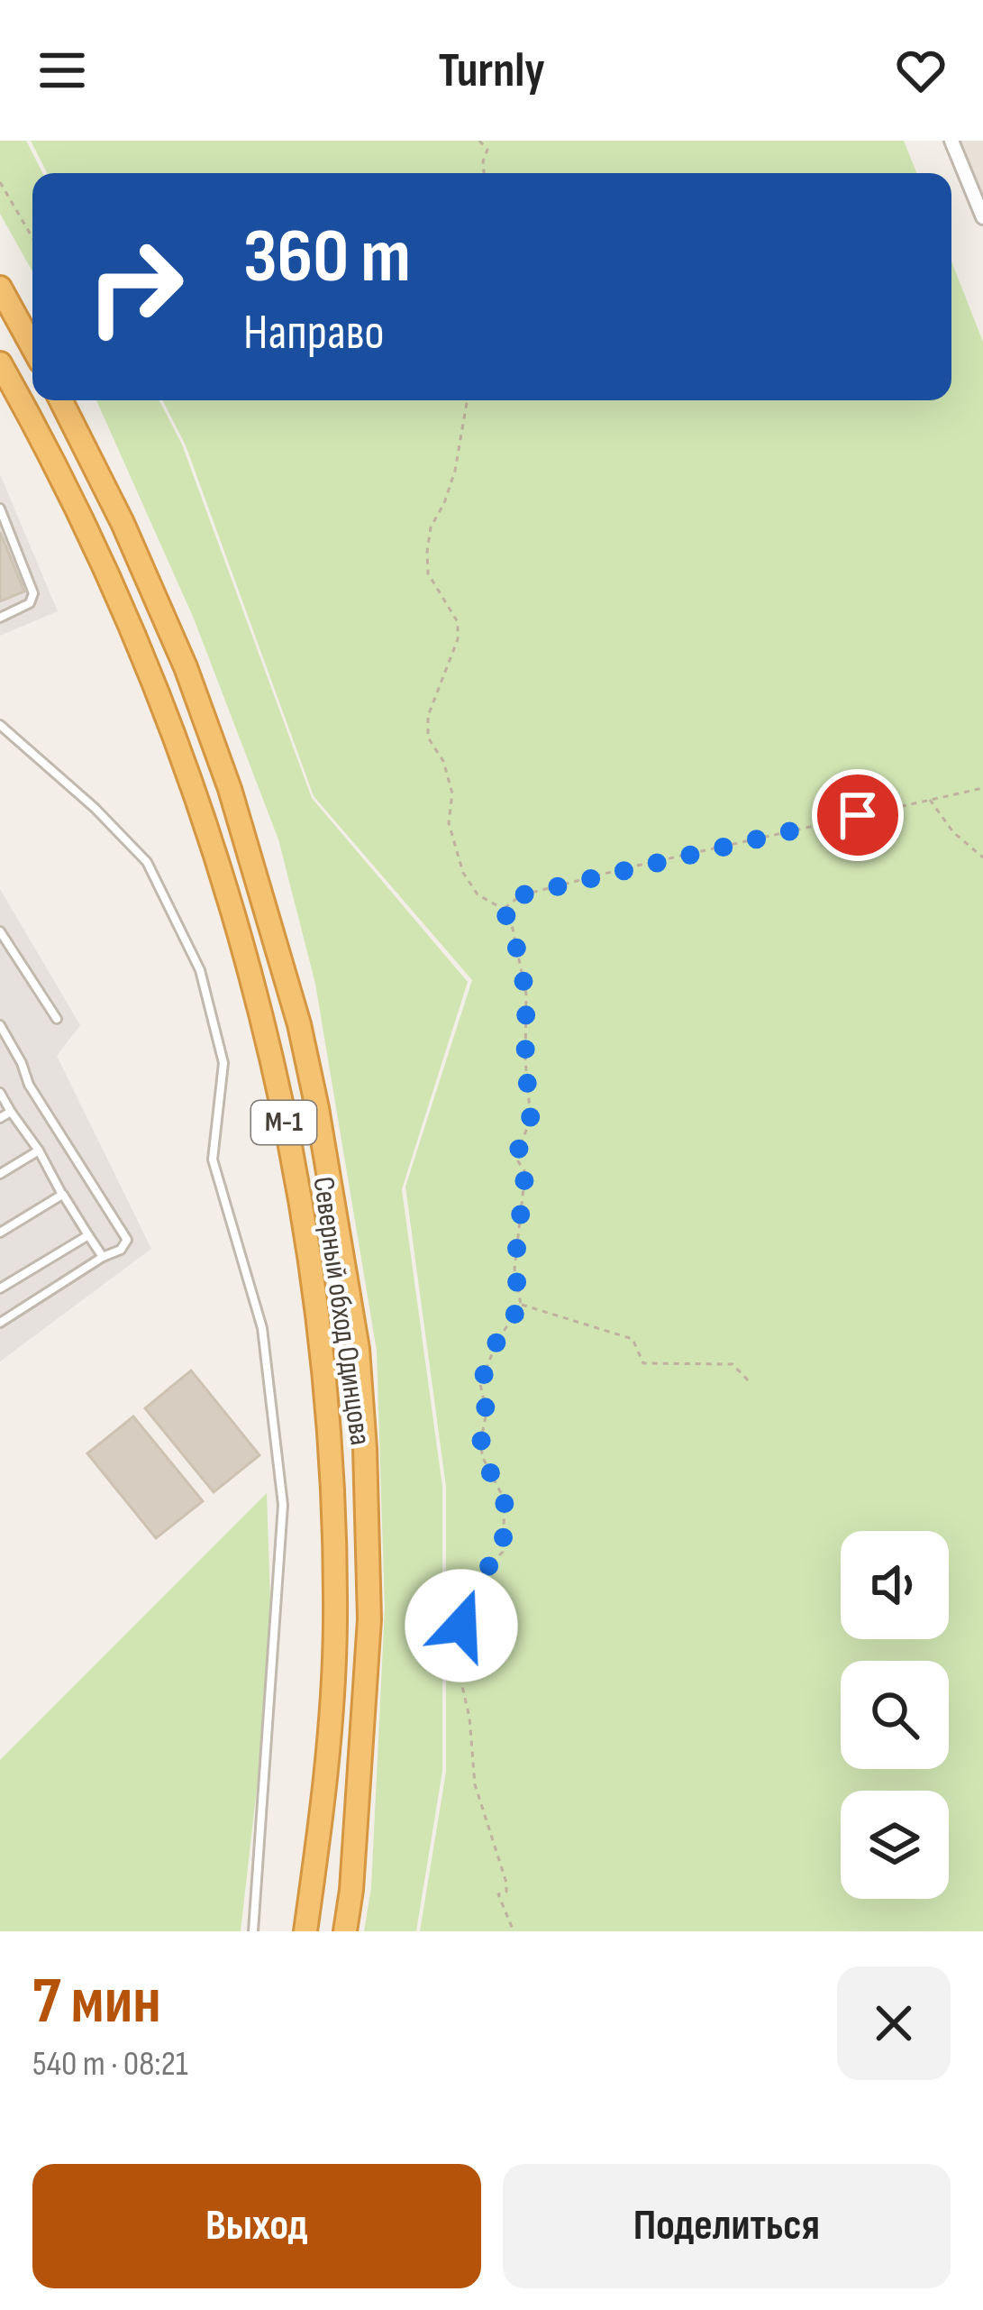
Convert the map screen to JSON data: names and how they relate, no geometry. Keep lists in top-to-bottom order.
{
  "streets": {
    "highway": ["М-1", "Северный обход Одинцова"]
  },
  "page": {
    "header": "Turnly",
    "turn": ["360 m", "Направо"],
    "heading": ["7 мин", "540 m · 08:21"],
    "buttons": ["Выход", "Поделиться"]
  }
}
